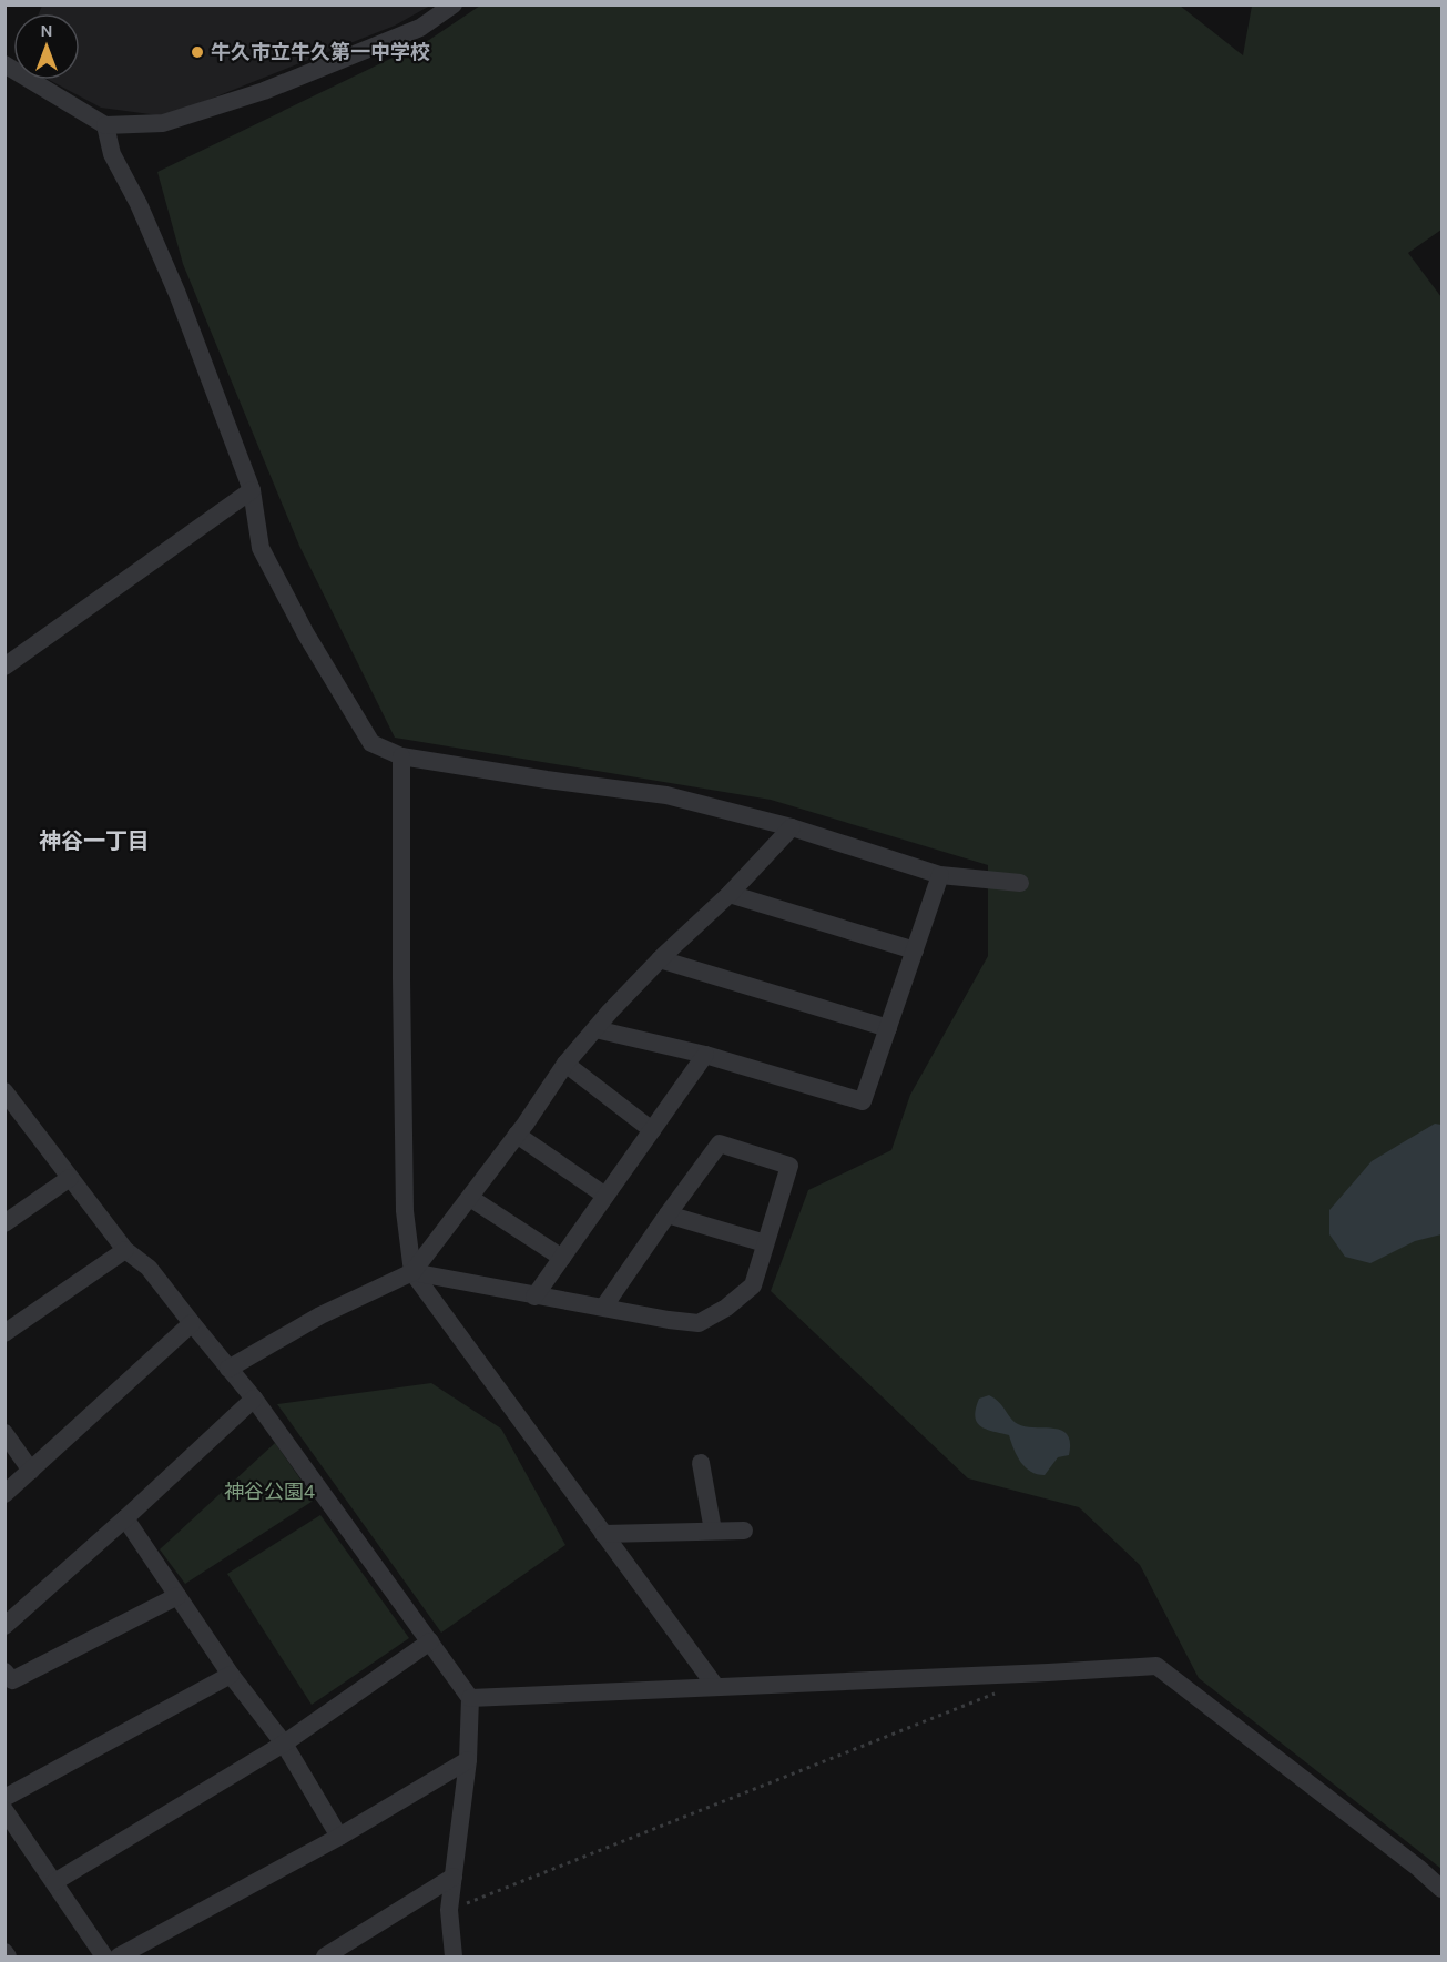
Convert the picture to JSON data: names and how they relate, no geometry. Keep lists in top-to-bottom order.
{
  "districts": ["神谷一丁目"],
  "parks": ["神谷公園4"],
  "places": ["牛久市立牛久第一中学校"],
  "north": "top"
}
